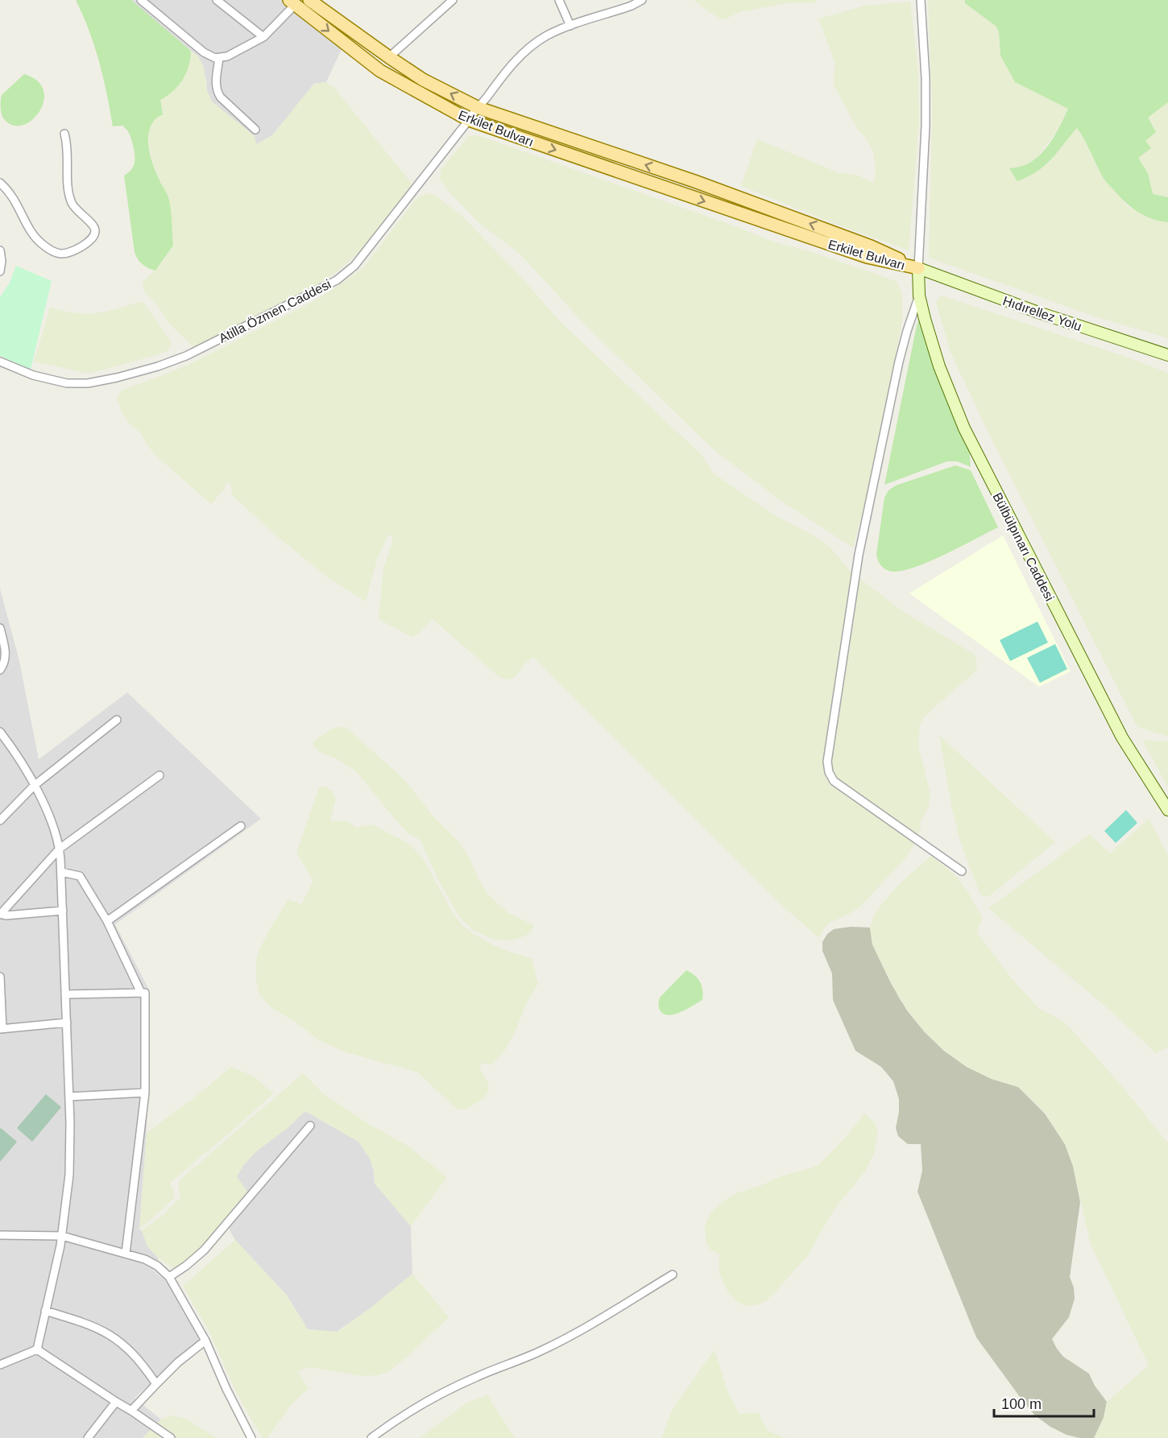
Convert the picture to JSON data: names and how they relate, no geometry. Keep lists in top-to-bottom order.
{
  "streets": {
    "main road": ["Erkilet Bulvarı"],
    "street": ["Atilla Özmen Caddesi", "Hıdırellez Yolu", "Bülbülpınarı Caddesi"]
  },
  "crossings": [
    ["Erkilet Bulvarı", "Atilla Özmen Caddesi"],
    ["Erkilet Bulvarı", "Hıdırellez Yolu"],
    ["Erkilet Bulvarı", "Bülbülpınarı Caddesi"],
    ["Hıdırellez Yolu", "Bülbülpınarı Caddesi"]
  ],
  "scale_bar": "100 m"
}
